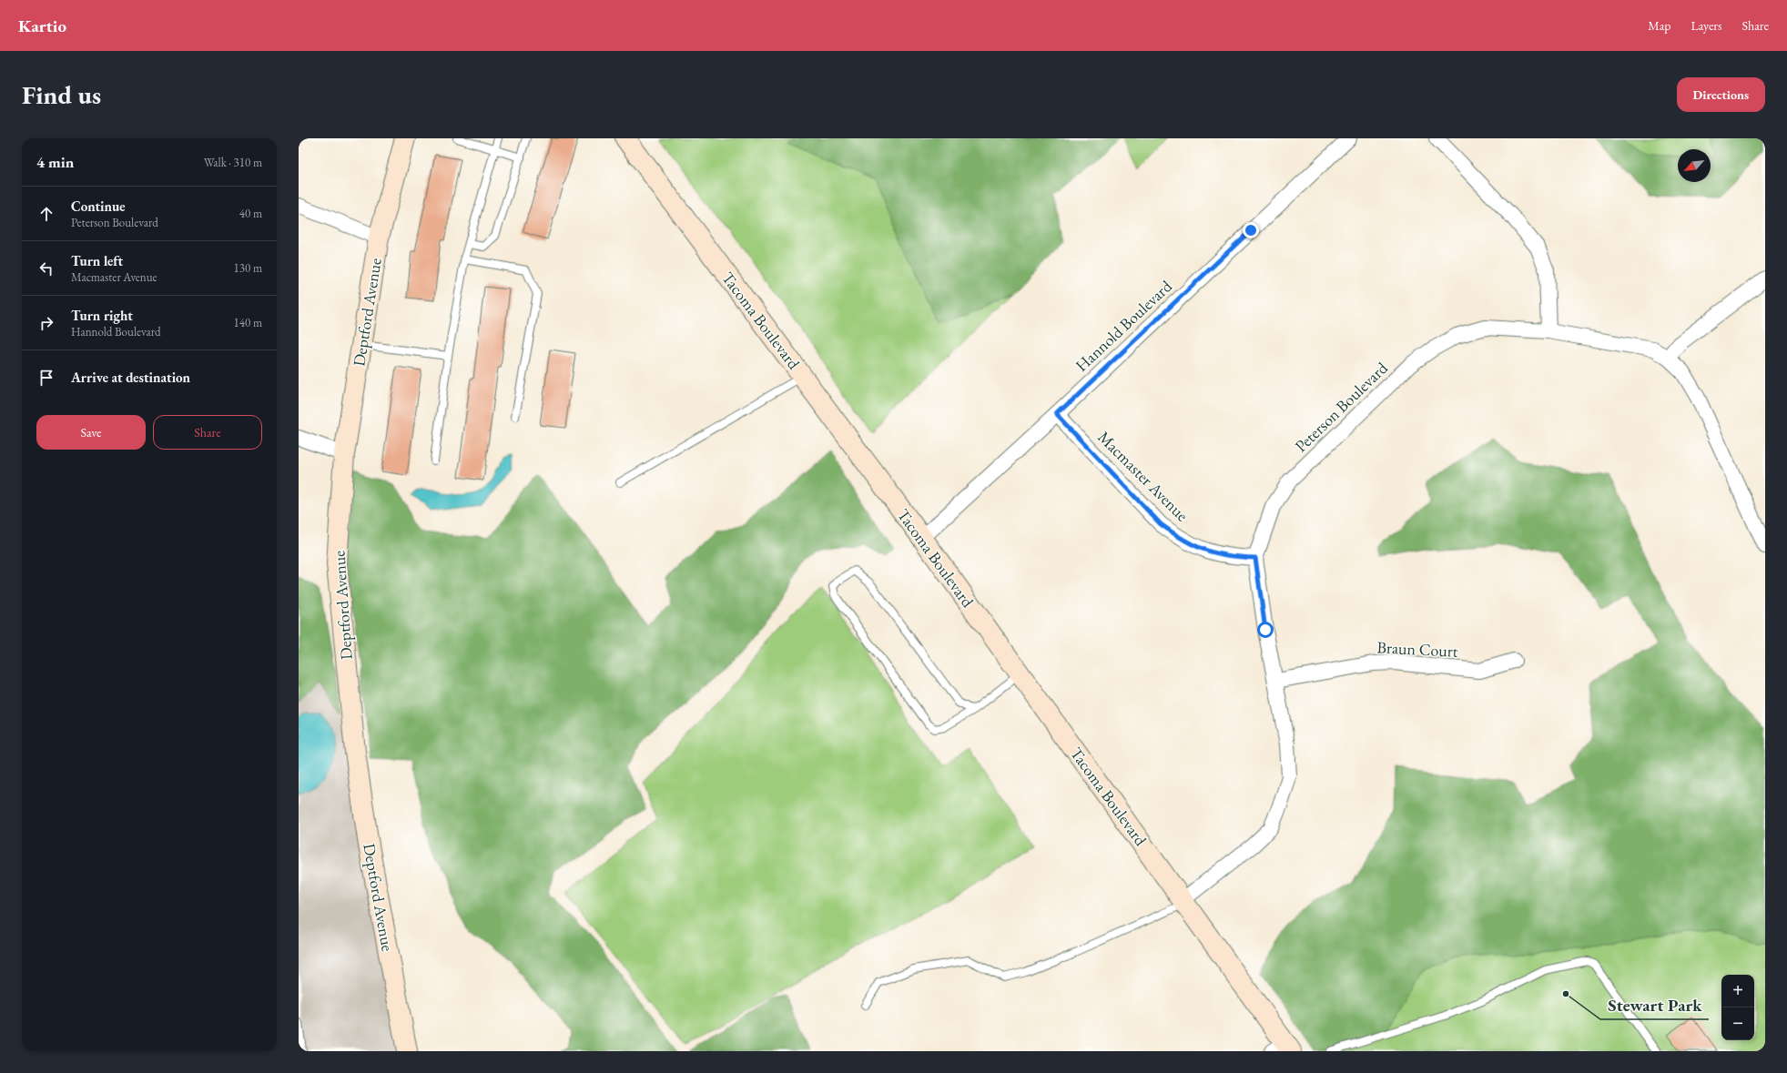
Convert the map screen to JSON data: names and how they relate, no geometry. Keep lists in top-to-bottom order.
{
  "streets": {
    "street": [
      "Deptford Avenue",
      "Tacoma Boulevard",
      "Hannold Boulevard",
      "Peterson Boulevard",
      "Macmaster Avenue",
      "Braun Court"
    ]
  },
  "crossings": [
    ["Tacoma Boulevard", "Hannold Boulevard"],
    ["Tacoma Boulevard", "Peterson Boulevard"],
    ["Hannold Boulevard", "Macmaster Avenue"],
    ["Peterson Boulevard", "Macmaster Avenue"],
    ["Peterson Boulevard", "Braun Court"]
  ],
  "places": ["Stewart Park"],
  "north": "bottom left",
  "page": {
    "header": "Kartio",
    "nav": ["Map", "Layers", "Share"],
    "buttons": [
      "Directions",
      ["Save", "Share"]
    ],
    "title": "Find us",
    "heading": ["4 min", "Walk · 310 m"],
    "list": [
      ["Continue", "Peterson Boulevard", "40 m"],
      ["Turn left", "Macmaster Avenue", "130 m"],
      ["Turn right", "Hannold Boulevard", "140 m"],
      "Arrive at destination"
    ],
    "map_buttons": ["+", "−"]
  }
}
